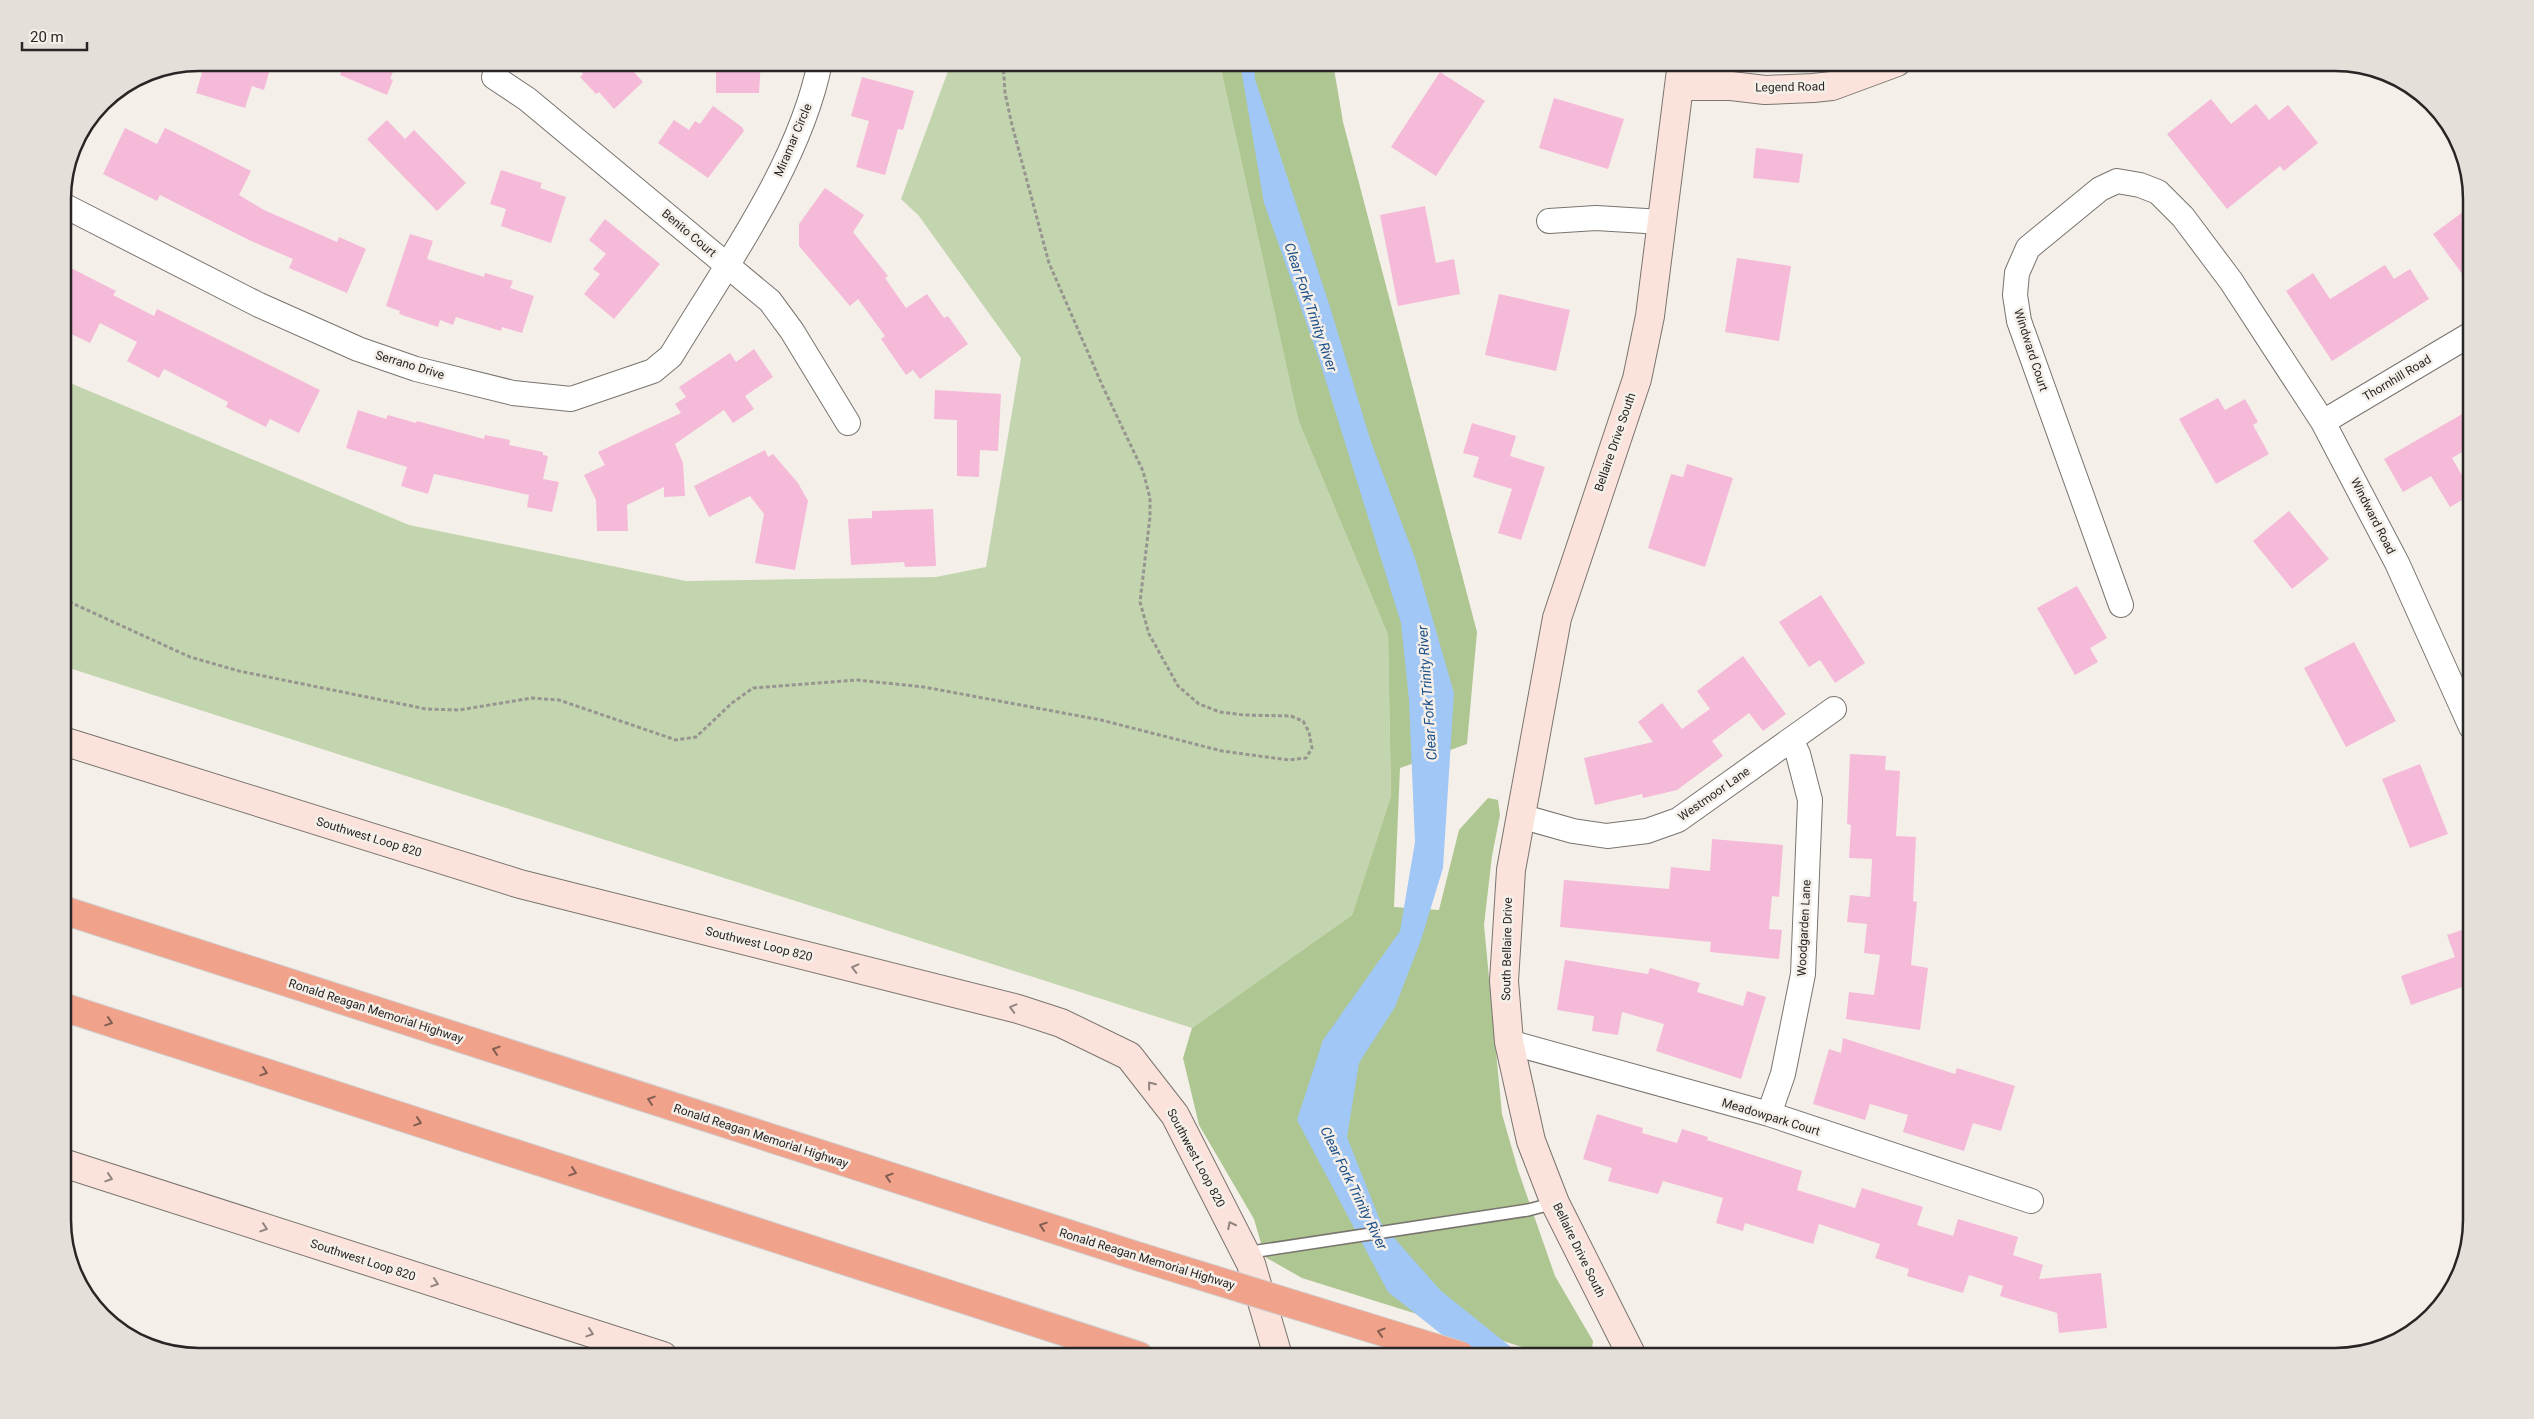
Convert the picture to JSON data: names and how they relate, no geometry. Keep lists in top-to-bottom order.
{
  "streets": {
    "highway": ["Ronald Reagan Memorial Highway"],
    "street": [
      "Legend Road",
      "Miramar Circle",
      "Benito Court",
      "Windward Court",
      "Serrano Drive",
      "Thornhill Road",
      "Bellaire Drive South",
      "Windward Road",
      "Westmoor Lane",
      "Southwest Loop 820",
      "Woodgarden Lane",
      "South Bellaire Drive",
      "Meadowpark Court"
    ]
  },
  "crossings": [
    ["Legend Road", "Bellaire Drive South"],
    ["Miramar Circle", "Benito Court"],
    ["Miramar Circle", "Serrano Drive"],
    ["Benito Court", "Serrano Drive"],
    ["Windward Court", "Windward Road"],
    ["Thornhill Road", "Windward Road"],
    ["Bellaire Drive South", "Westmoor Lane"],
    ["Bellaire Drive South", "South Bellaire Drive"],
    ["Westmoor Lane", "Woodgarden Lane"],
    ["Westmoor Lane", "South Bellaire Drive"],
    ["Woodgarden Lane", "Meadowpark Court"],
    ["South Bellaire Drive", "Meadowpark Court"]
  ],
  "water": ["Clear Fork Trinity River"],
  "scale_bar": "20 m"
}
